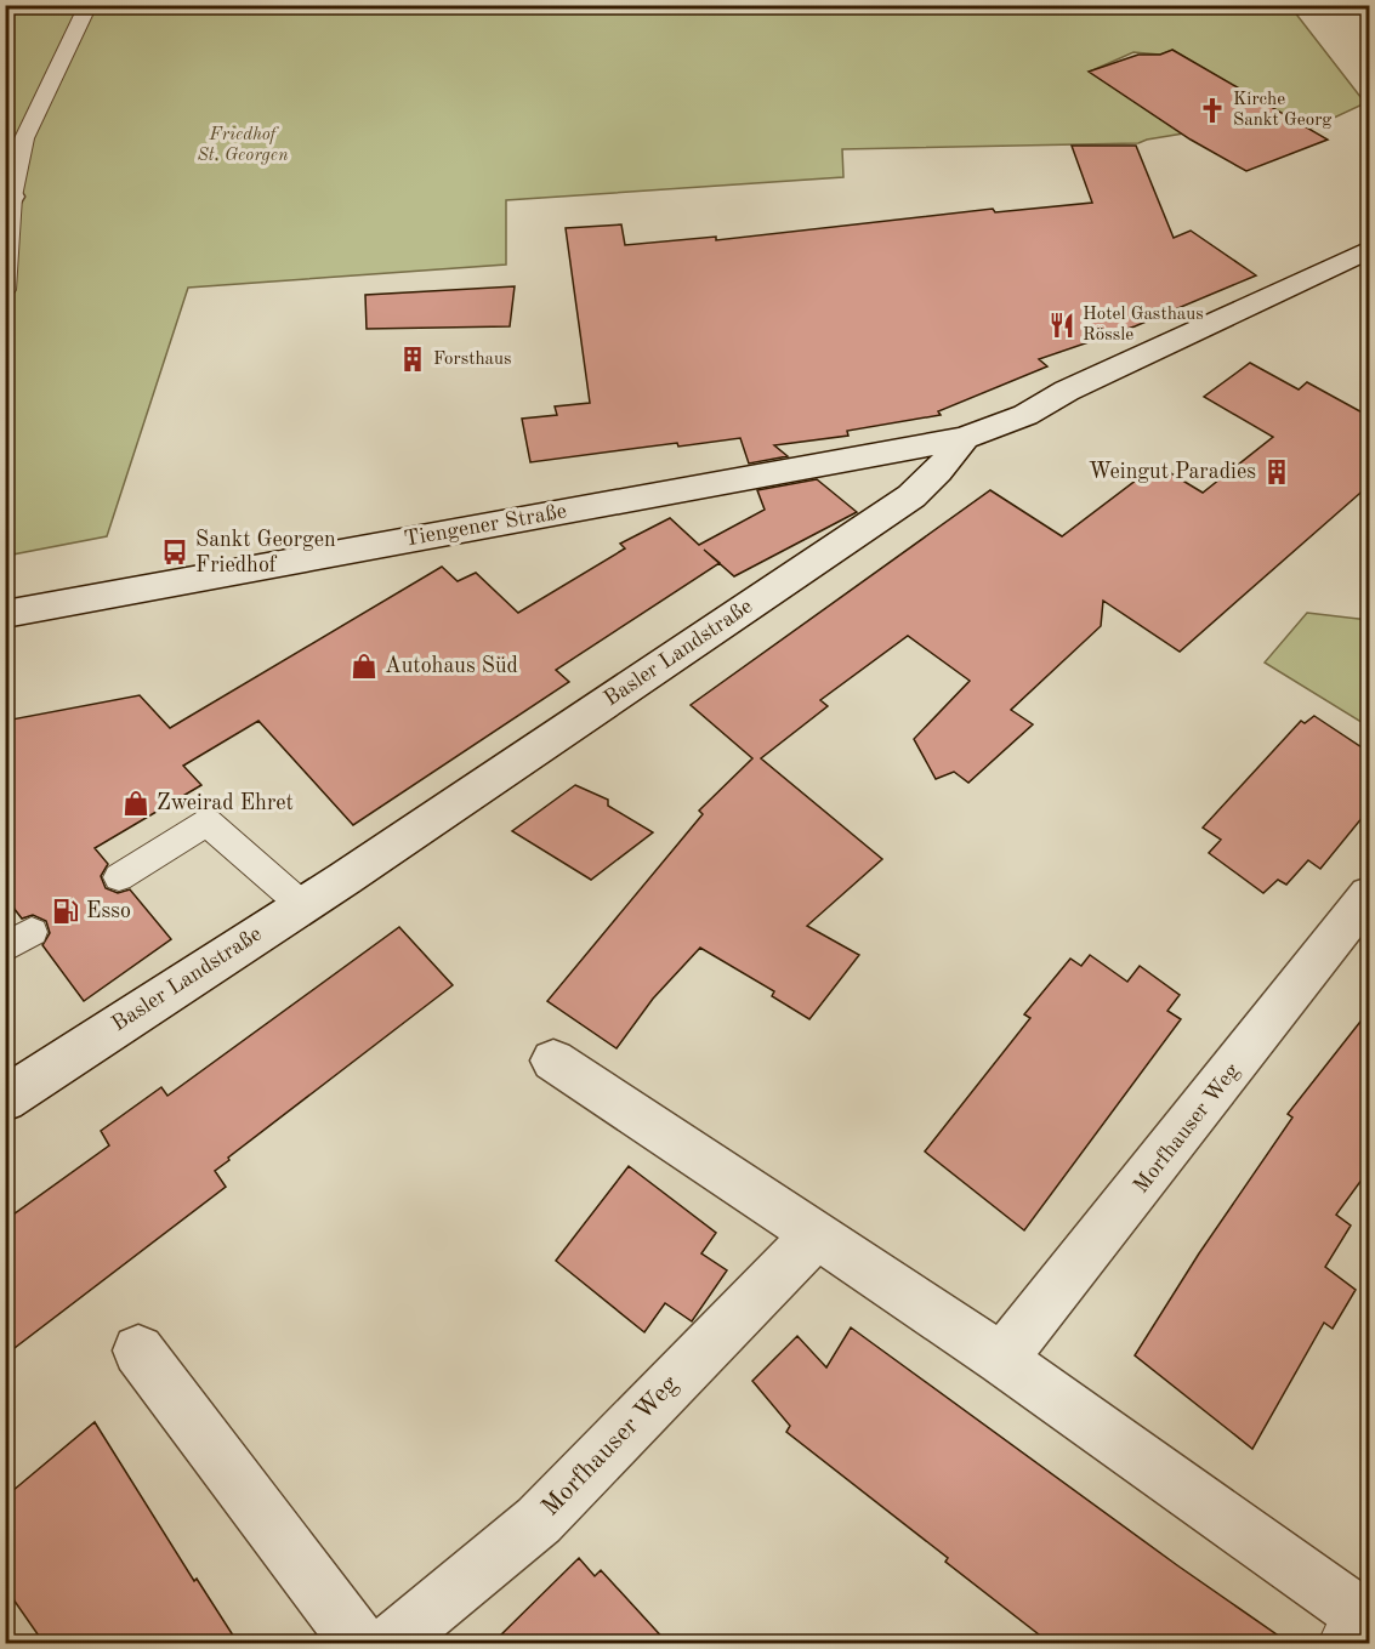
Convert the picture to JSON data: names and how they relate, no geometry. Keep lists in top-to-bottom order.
{
  "streets": {
    "street": ["Tiengener Straße", "Basler Landstraße", "Morfhauser Weg"]
  },
  "crossings": [
    ["Tiengener Straße", "Basler Landstraße"]
  ],
  "parks": ["Friedhof St. Georgen"],
  "places": {
    "church": ["Kirche Sankt Georg"],
    "restaurant": ["Hotel Gasthaus Rössle"],
    "building": ["Forsthaus", "Weingut Paradies"],
    "bus stop": ["Sankt Georgen Friedhof"],
    "shop": ["Autohaus Süd", "Zweirad Ehret"],
    "fuel station": ["Esso"]
  }
}
